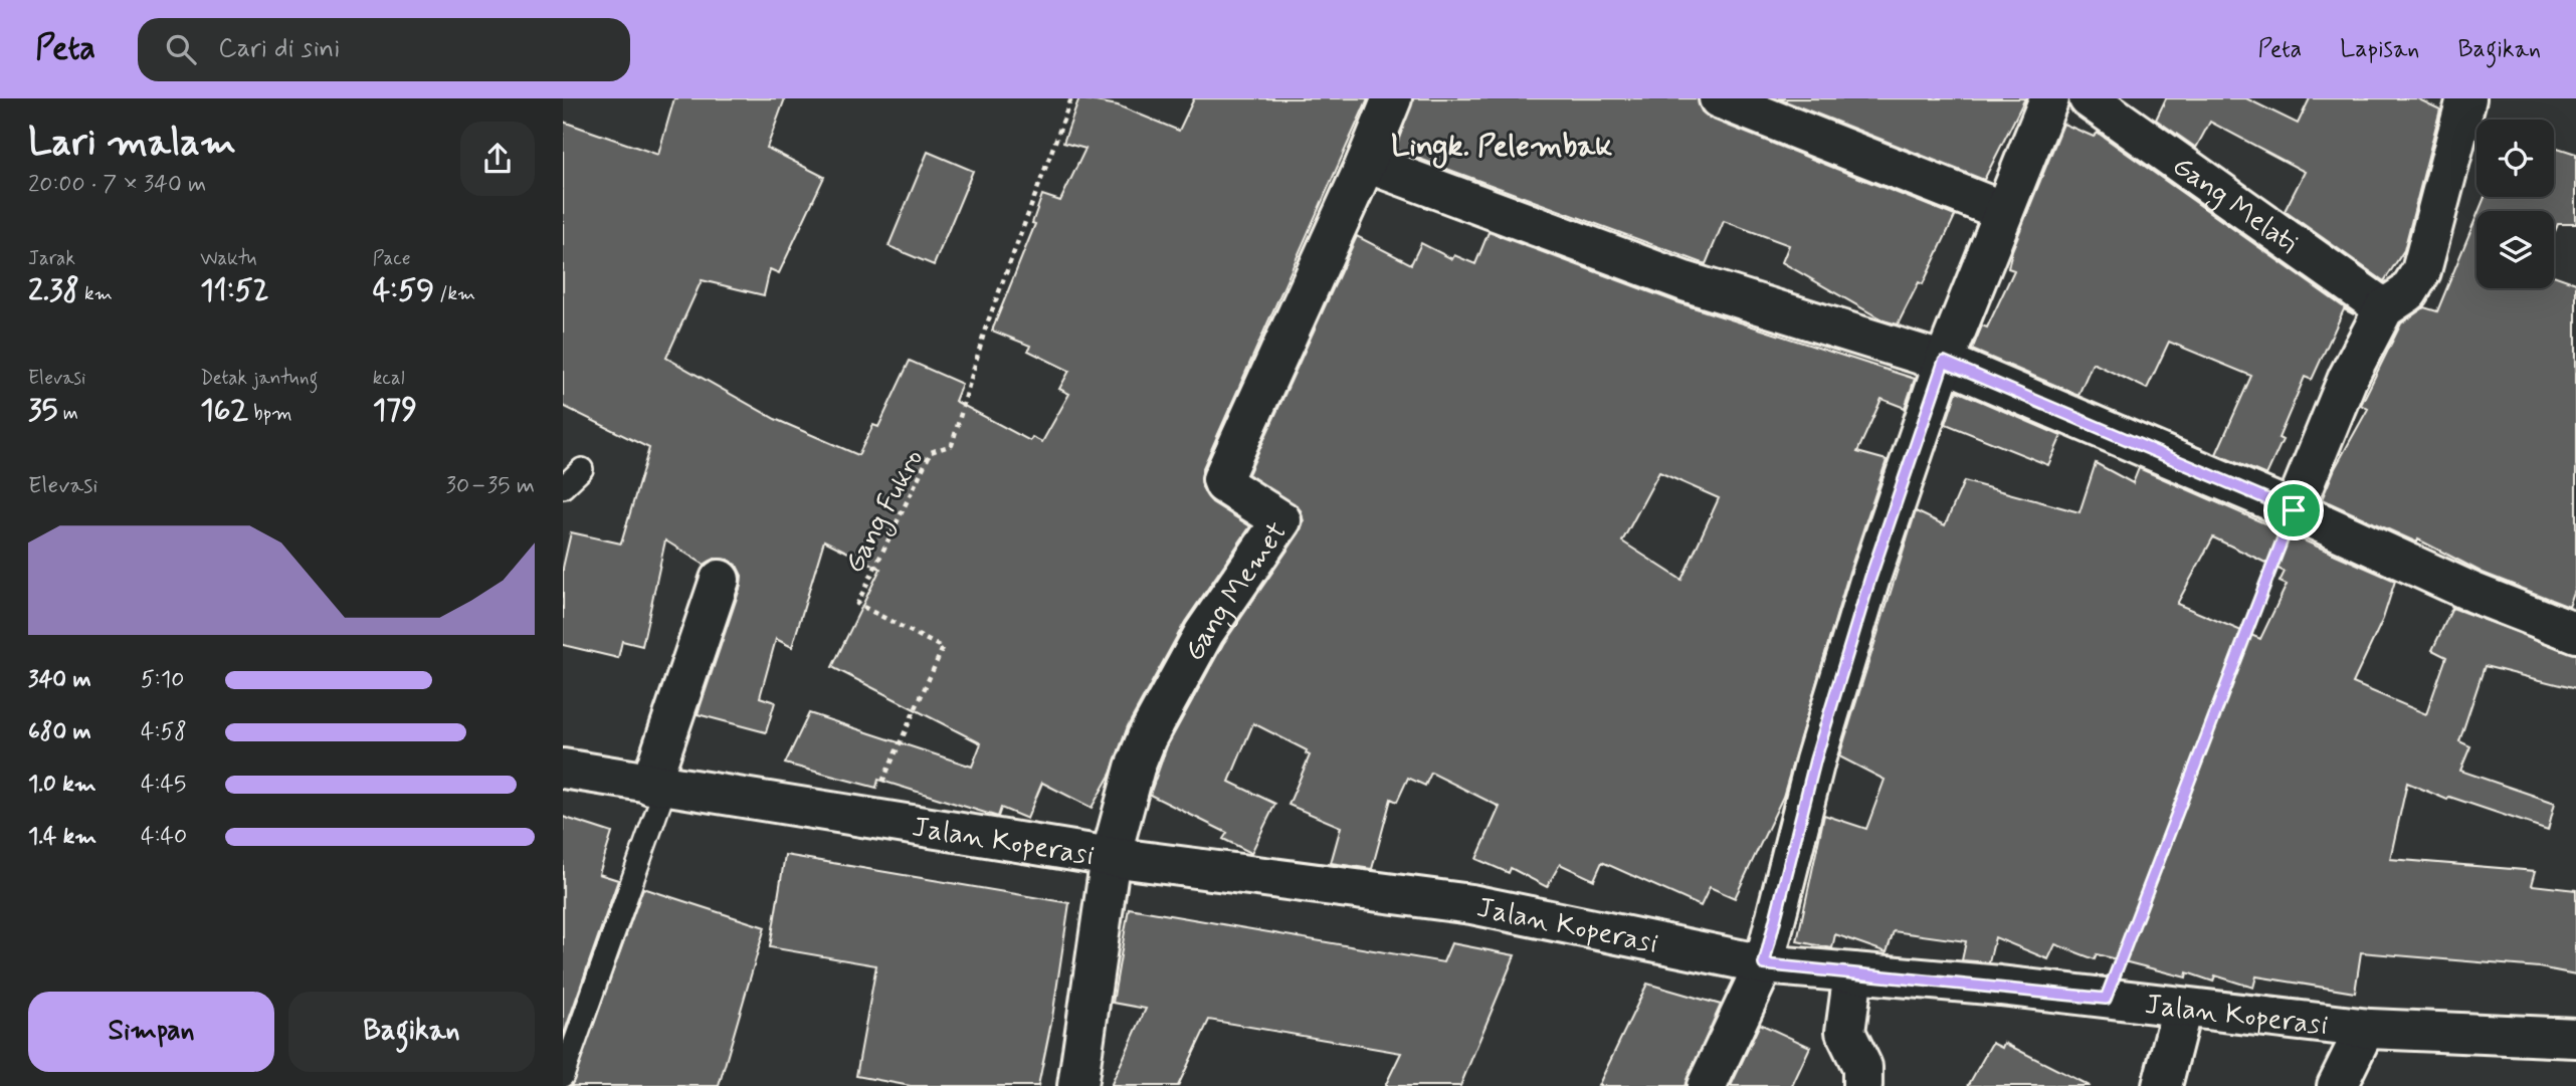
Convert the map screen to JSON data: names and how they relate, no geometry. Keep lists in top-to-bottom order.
{
  "streets": {
    "street": ["Gang Melati", "Gang Memet", "Jalan Koperasi"],
    "path": ["Gang Fukro"]
  },
  "crossings": [
    ["Gang Fukro", "Jalan Koperasi"],
    ["Gang Memet", "Jalan Koperasi"]
  ],
  "districts": ["Lingk. Pelembak"],
  "page": {
    "header": "Peta",
    "search": "Cari di sini",
    "nav": ["Peta", "Lapisan", "Bagikan"],
    "heading": ["Lari malam", "20:00 · 7 × 340 m"],
    "stats": [
      ["Jarak", "2.38 km"],
      ["Waktu", "11:52"],
      ["Pace", "4:59 /km"],
      ["Elevasi", "35 m"],
      ["Detak jantung", "162 bpm"],
      ["kcal", "179"]
    ],
    "chart": ["Elevasi", "30–35 m"],
    "list": [
      {
        "name": "340 m",
        "note": "5:10"
      },
      {
        "name": "680 m",
        "note": "4:58"
      },
      {
        "name": "1.0 km",
        "note": "4:45"
      },
      {
        "name": "1.4 km",
        "note": "4:40"
      }
    ],
    "buttons": ["Simpan", "Bagikan"]
  }
}
